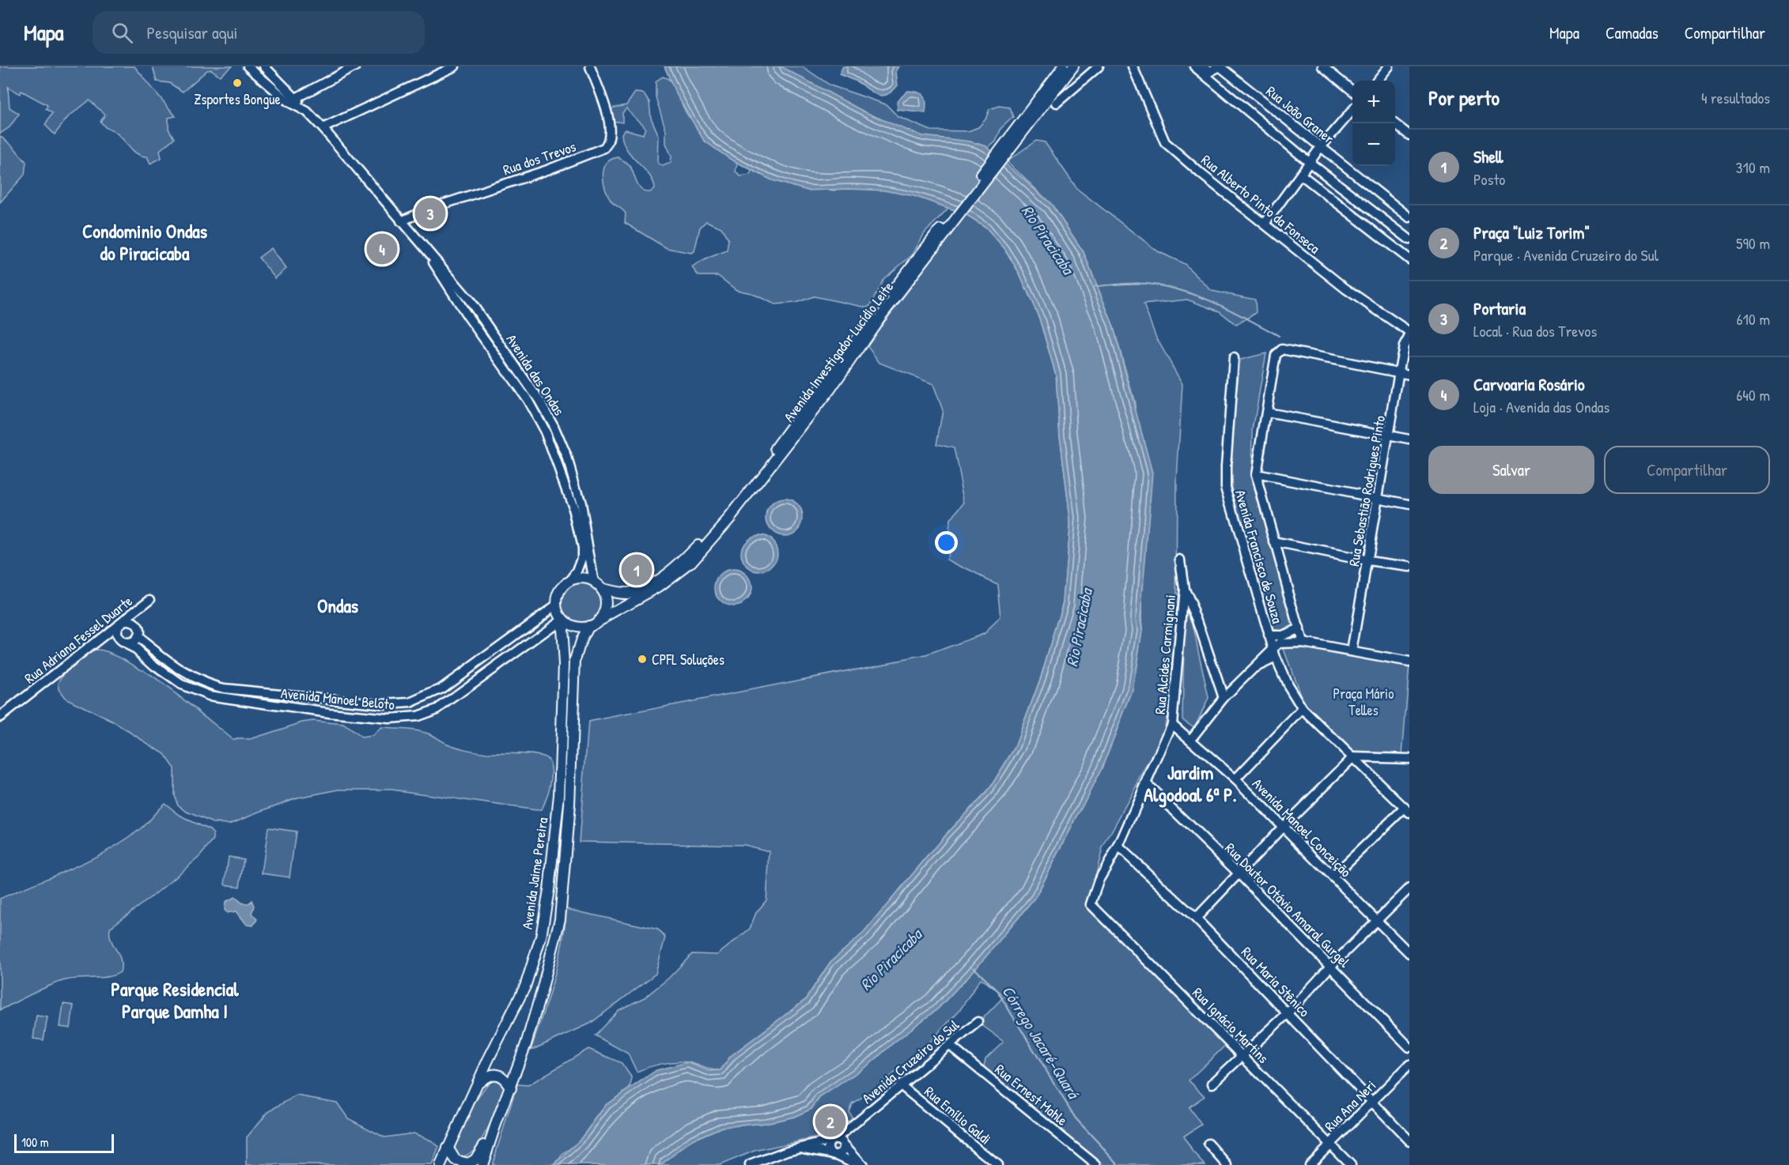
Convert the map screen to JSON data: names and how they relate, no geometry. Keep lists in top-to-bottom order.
{
  "streets": {
    "main road": ["Avenida Investigador Lucídio Leite", "Avenida Jaime Pereira"],
    "street": [
      "Rua João Graner",
      "Rua dos Trevos",
      "Rua Alberto Pinto da Fonseca",
      "Avenida das Ondas",
      "Rua Sebastião Rodrigues Pinto",
      "Avenida Francisco de Souza",
      "Rua Adriana Fessel Duarte",
      "Rua Alcides Carmignani",
      "Avenida Manoel Beloto",
      "Avenida Manoel Conceição",
      "Rua Doutor Otávio Amaral Gurgel",
      "Rua Maria Stênico",
      "Rua Ignácio Martins",
      "Avenida Cruzeiro do Sul",
      "Rua Ernest Mahle",
      "Rua Ana Neri",
      "Rua Emílio Galdi"
    ]
  },
  "crossings": [
    ["Rua dos Trevos", "Avenida das Ondas"],
    ["Avenida Investigador Lucídio Leite", "Avenida das Ondas"],
    ["Avenida Investigador Lucídio Leite", "Avenida Manoel Beloto"],
    ["Avenida Investigador Lucídio Leite", "Avenida Jaime Pereira"],
    ["Avenida das Ondas", "Avenida Manoel Beloto"],
    ["Avenida das Ondas", "Avenida Jaime Pereira"],
    ["Rua Sebastião Rodrigues Pinto", "Avenida Francisco de Souza"],
    ["Rua Adriana Fessel Duarte", "Avenida Manoel Beloto"],
    ["Rua Alcides Carmignani", "Avenida Manoel Conceição"],
    ["Rua Alcides Carmignani", "Rua Doutor Otávio Amaral Gurgel"],
    ["Rua Alcides Carmignani", "Rua Maria Stênico"],
    ["Rua Alcides Carmignani", "Rua Ignácio Martins"],
    ["Avenida Manoel Beloto", "Avenida Jaime Pereira"],
    ["Rua Maria Stênico", "Rua Ana Neri"],
    ["Rua Ignácio Martins", "Rua Ana Neri"],
    ["Avenida Cruzeiro do Sul", "Rua Ernest Mahle"],
    ["Avenida Cruzeiro do Sul", "Rua Emílio Galdi"]
  ],
  "districts": [
    "Condominio Ondas do Piracicaba",
    "Ondas",
    "Jardim Algodoal 6ª P.",
    "Parque Residencial Parque Damha I"
  ],
  "water": ["Rio Piracicaba", "Córrego Jacaré-Quará"],
  "parks": ["Praça Mário Telles"],
  "places": ["Zsportes Bongue", "CPFL Soluções"],
  "scale_bar": "100 m",
  "page": {
    "header": "Mapa",
    "search": "Pesquisar aqui",
    "nav": ["Mapa", "Camadas", "Compartilhar"],
    "heading": ["Por perto", "4 resultados"],
    "map_buttons": ["+", "−"],
    "list": [
      {
        "mark": "1",
        "name": "Shell",
        "note": "Posto",
        "value": "310 m"
      },
      {
        "mark": "2",
        "name": "Praça \"Luiz Torim\"",
        "note": "Parque · Avenida Cruzeiro do Sul",
        "value": "590 m"
      },
      {
        "mark": "3",
        "name": "Portaria",
        "note": "Local · Rua dos Trevos",
        "value": "610 m"
      },
      {
        "mark": "4",
        "name": "Carvoaria Rosário",
        "note": "Loja · Avenida das Ondas",
        "value": "640 m"
      }
    ],
    "pins": [
      "3",
      "4",
      "1",
      "2"
    ],
    "buttons": ["Salvar", "Compartilhar"],
    "scale": "100 m"
  }
}
